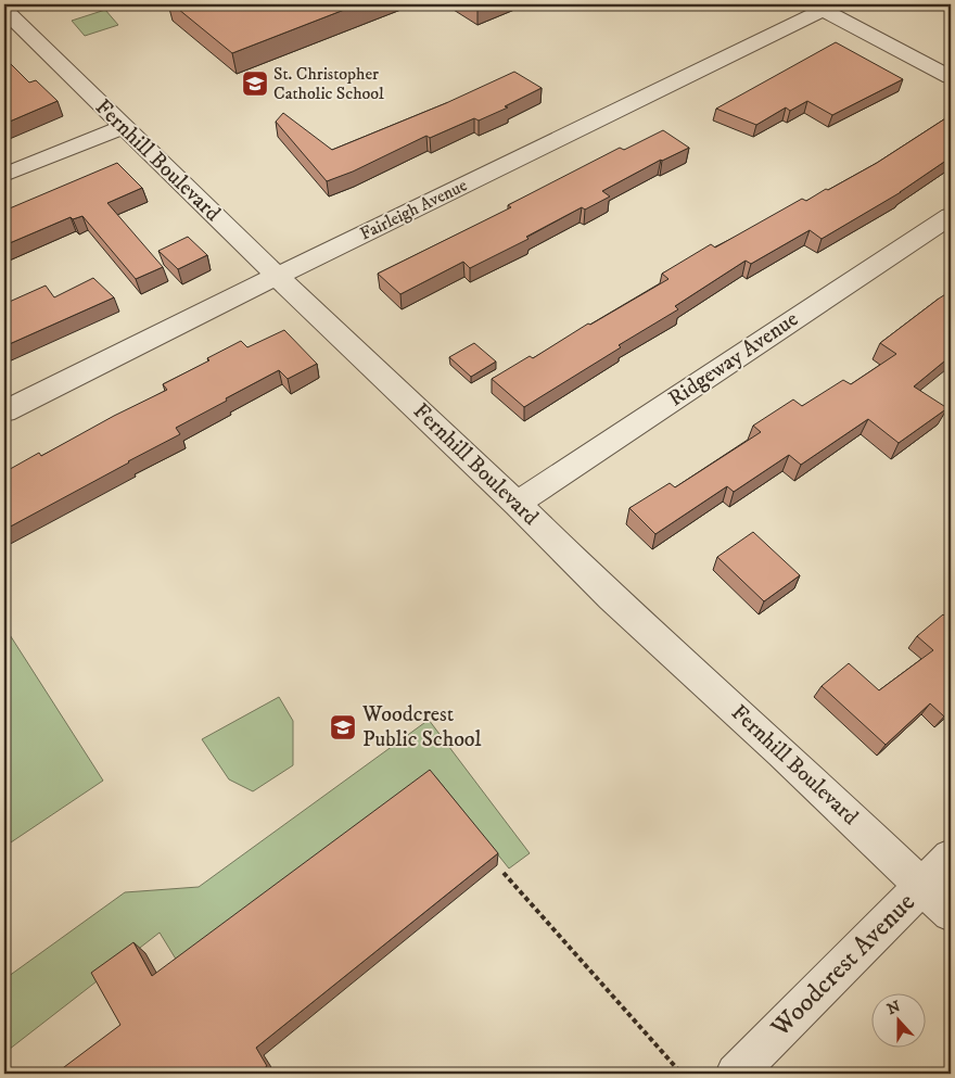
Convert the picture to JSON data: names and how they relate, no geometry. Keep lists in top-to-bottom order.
{
  "streets": {
    "street": [
      "Fernhill Boulevard",
      "Fairleigh Avenue",
      "Ridgeway Avenue",
      "Woodcrest Avenue"
    ]
  },
  "crossings": [
    ["Fernhill Boulevard", "Fairleigh Avenue"],
    ["Fernhill Boulevard", "Ridgeway Avenue"],
    ["Fernhill Boulevard", "Woodcrest Avenue"]
  ],
  "places": {
    "school or university": ["St. Christopher Catholic School", "Woodcrest Public School"]
  },
  "north": "top"
}
